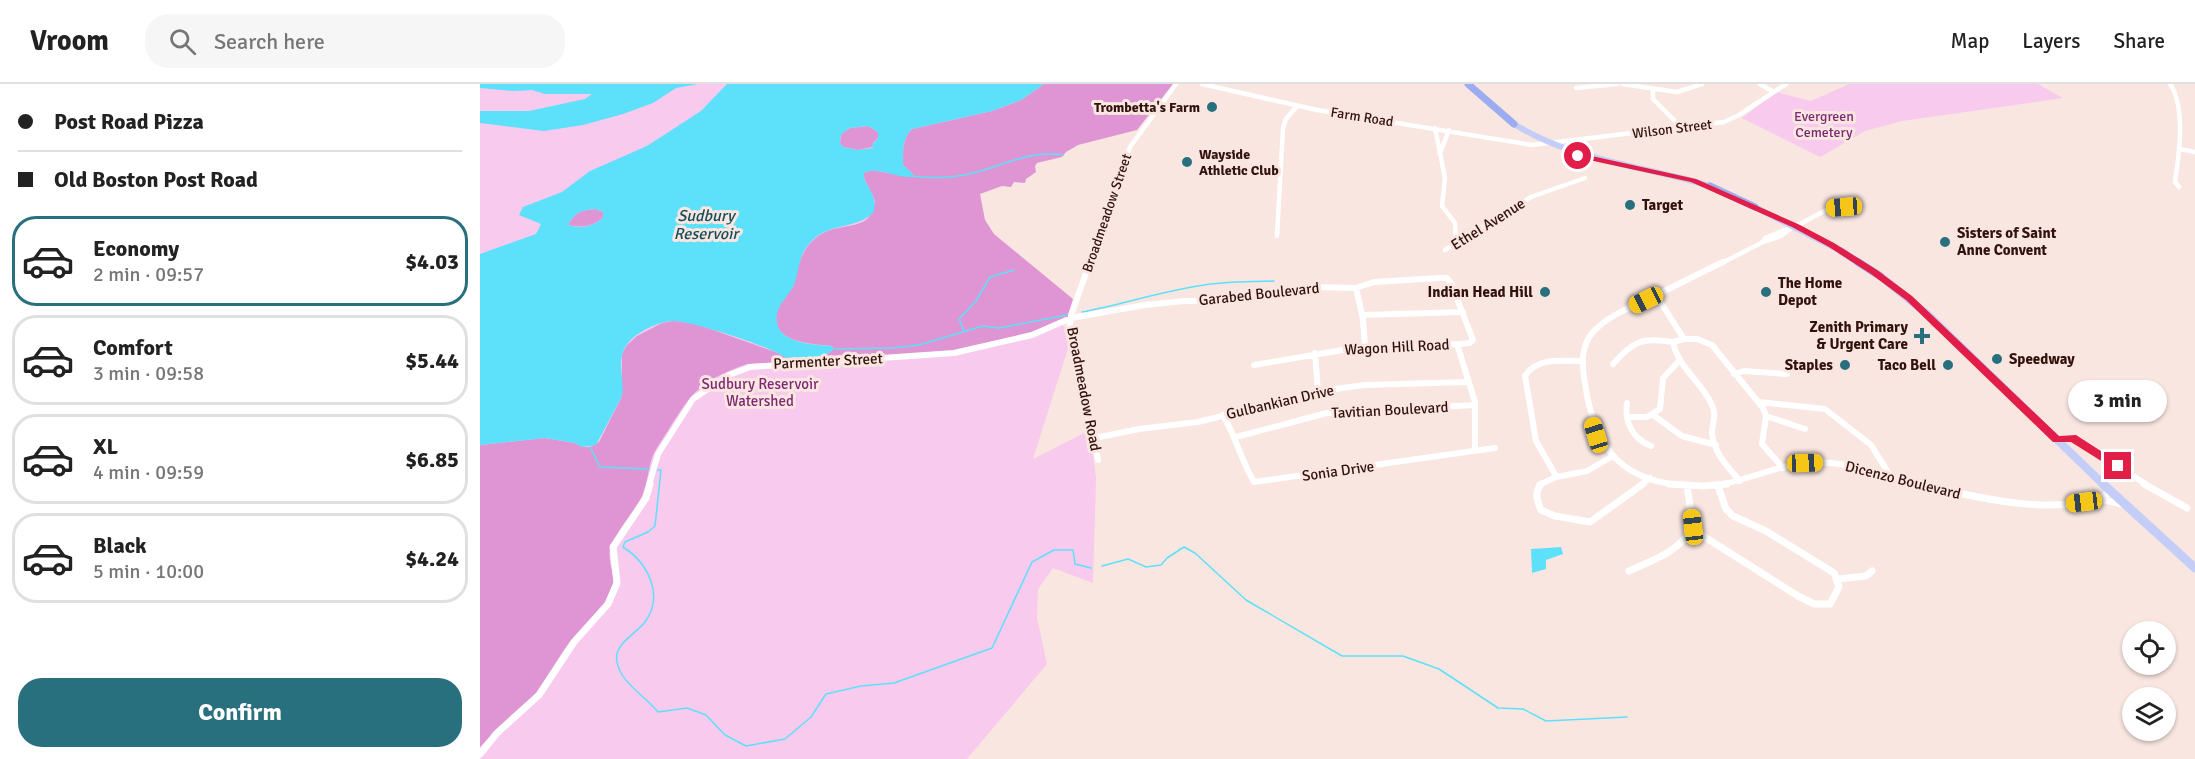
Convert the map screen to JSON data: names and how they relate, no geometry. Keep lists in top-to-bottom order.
{
  "streets": {
    "street": [
      "Farm Road",
      "Wilson Street",
      "Broadmeadow Street",
      "Ethel Avenue",
      "Garabed Boulevard",
      "Wagon Hill Road",
      "Parmenter Street",
      "Broadmeadow Road",
      "Gulbankian Drive",
      "Tavitian Boulevard",
      "Sonia Drive",
      "Dicenzo Boulevard"
    ]
  },
  "crossings": [
    ["Farm Road", "Wilson Street"],
    ["Broadmeadow Street", "Garabed Boulevard"],
    ["Broadmeadow Street", "Parmenter Street"],
    ["Broadmeadow Street", "Broadmeadow Road"],
    ["Garabed Boulevard", "Wagon Hill Road"],
    ["Garabed Boulevard", "Parmenter Street"],
    ["Garabed Boulevard", "Broadmeadow Road"],
    ["Parmenter Street", "Broadmeadow Road"],
    ["Broadmeadow Road", "Gulbankian Drive"],
    ["Gulbankian Drive", "Sonia Drive"],
    ["Tavitian Boulevard", "Sonia Drive"]
  ],
  "water": ["Sudbury Reservoir"],
  "parks": ["Evergreen Cemetery", "Sudbury Reservoir Watershed"],
  "places": {
    "other": [
      "Trombetta's Farm",
      "Wayside Athletic Club",
      "Target",
      "Sisters of Saint Anne Convent",
      "Indian Head Hill",
      "The Home Depot",
      "Speedway",
      "Staples",
      "Taco Bell"
    ],
    "health": ["Zenith Primary & Urgent Care"]
  },
  "page": {
    "header": "Vroom",
    "search": "Search here",
    "nav": ["Map", "Layers", "Share"],
    "banner": ["Post Road Pizza", "Old Boston Post Road"],
    "list": [
      {
        "name": "Economy",
        "note": "2 min · 09:57",
        "value": "$4.03"
      },
      {
        "name": "Comfort",
        "note": "3 min · 09:58",
        "value": "$5.44"
      },
      {
        "name": "XL",
        "note": "4 min · 09:59",
        "value": "$6.85"
      },
      {
        "name": "Black",
        "note": "5 min · 10:00",
        "value": "$4.24"
      }
    ],
    "bubble": "3 min",
    "buttons": "Confirm"
  }
}
